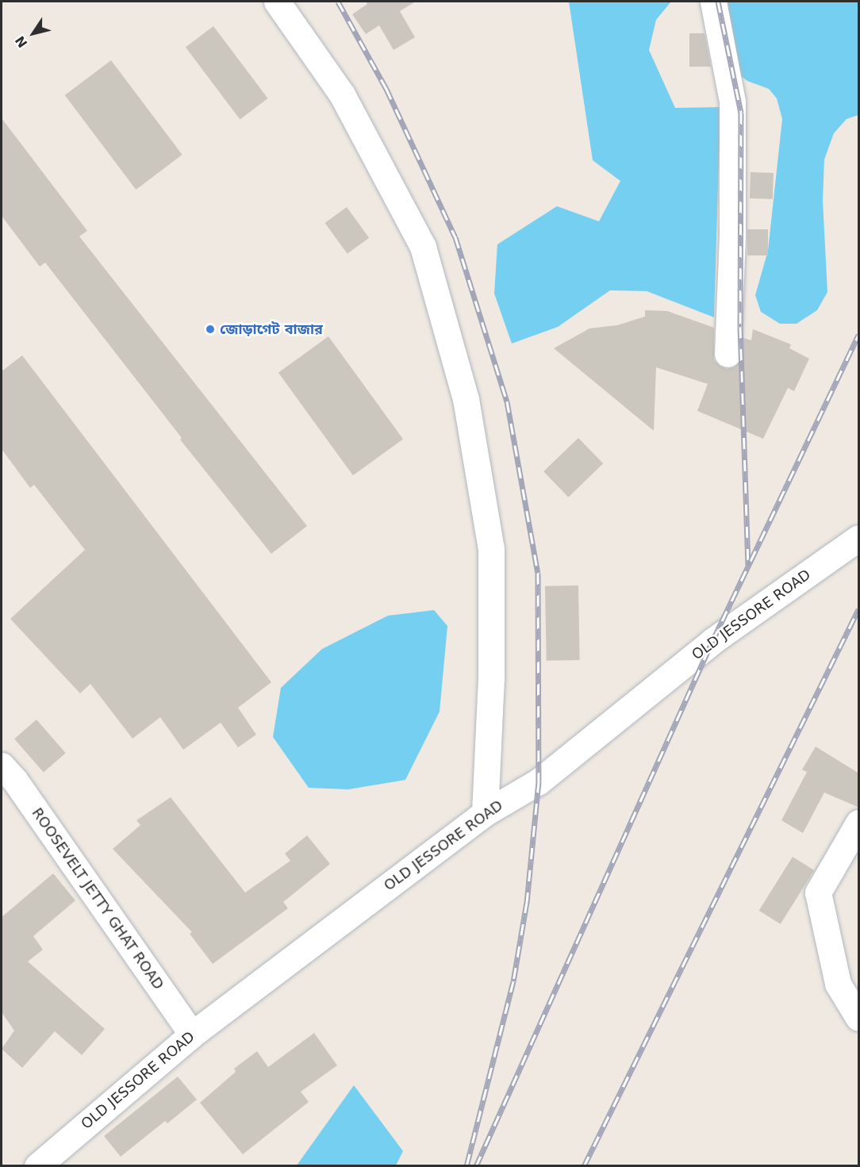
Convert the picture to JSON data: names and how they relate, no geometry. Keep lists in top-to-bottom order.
{
  "streets": {
    "street": ["OLD JESSORE ROAD", "ROOSEVELT JETTY GHAT ROAD"]
  },
  "crossings": [
    ["OLD JESSORE ROAD", "ROOSEVELT JETTY GHAT ROAD"]
  ],
  "places": ["জোড়াগেট বাজার"],
  "north": "bottom left"
}
